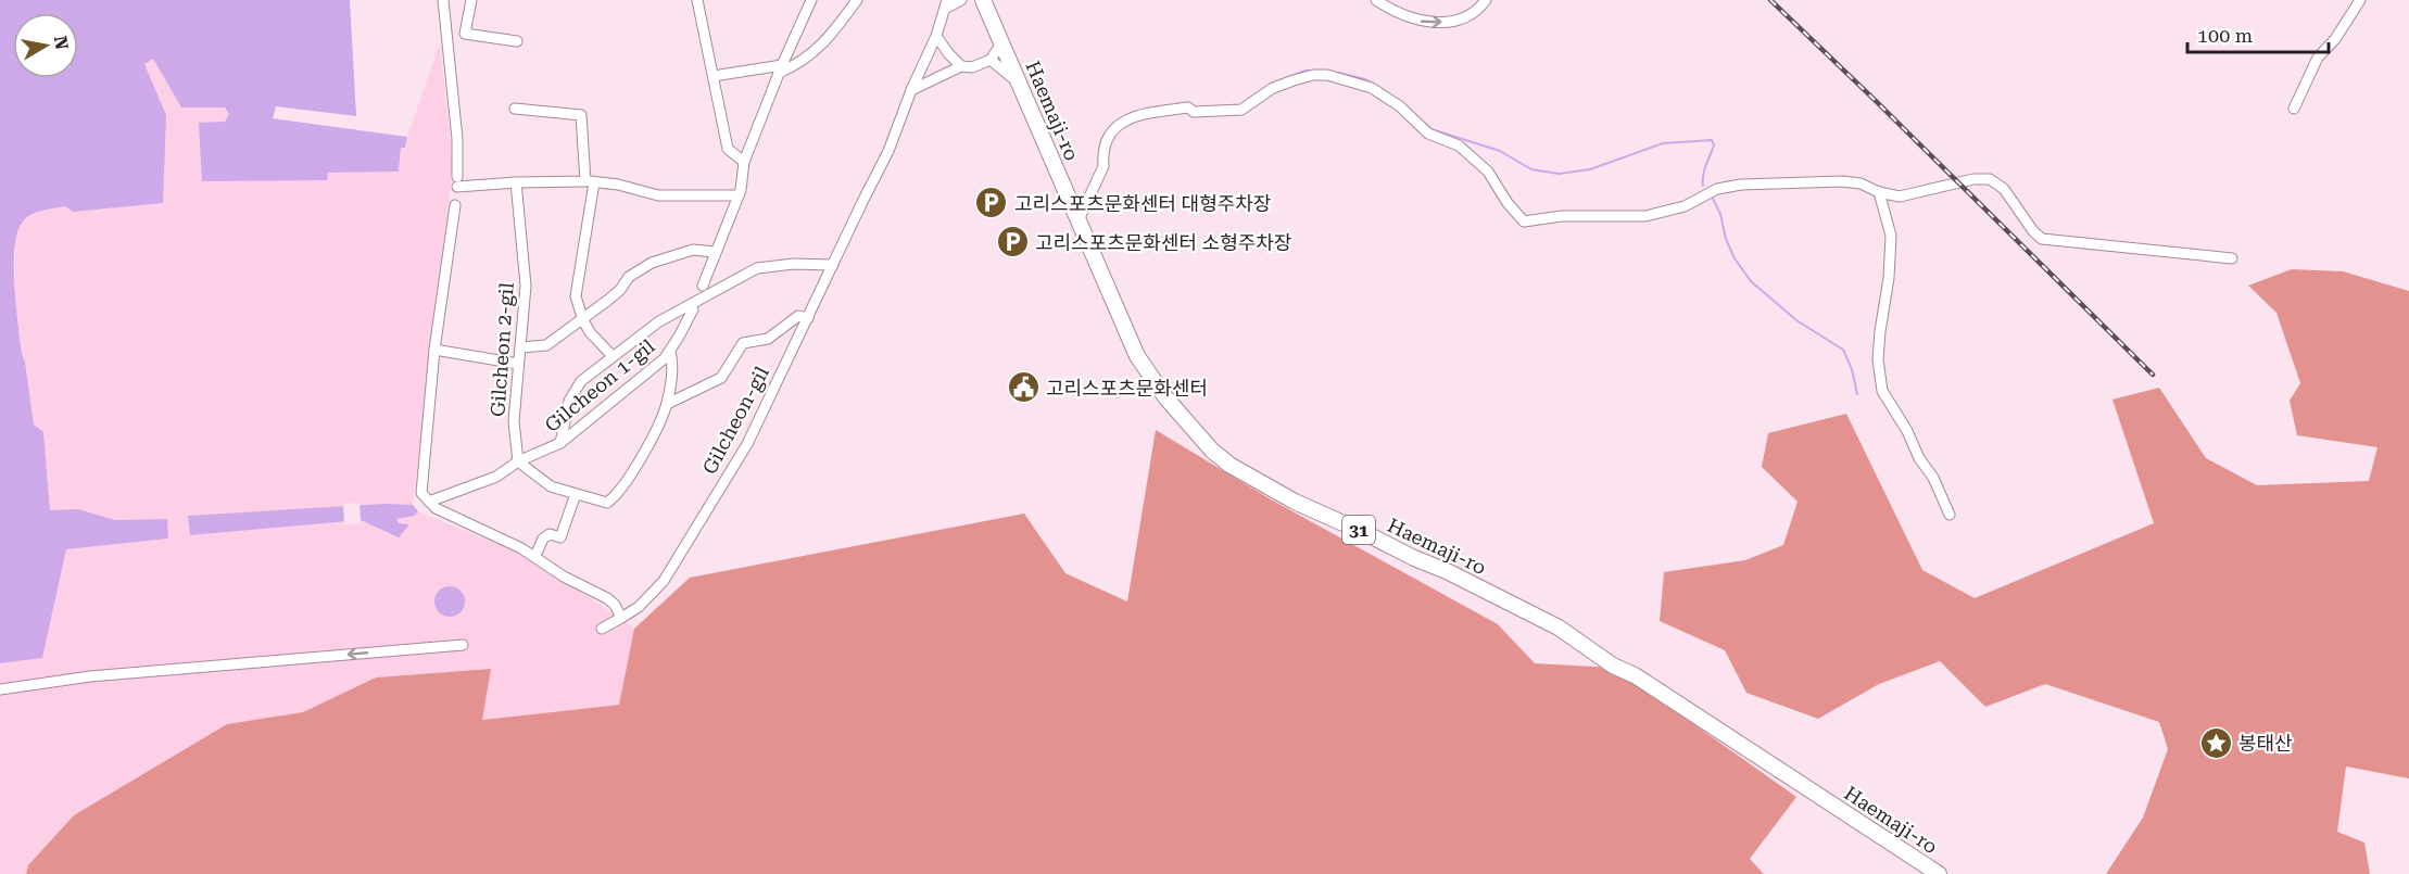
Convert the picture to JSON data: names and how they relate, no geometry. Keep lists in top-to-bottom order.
{
  "streets": {
    "main road": ["Haemaji-ro", "31"],
    "street": ["Gilcheon 2-gil", "Gilcheon 1-gil", "Gilcheon-gil"]
  },
  "crossings": [
    ["Gilcheon 2-gil", "Gilcheon 1-gil"]
  ],
  "places": {
    "parking": ["고리스포츠문화센터 대형주차장", "고리스포츠문화센터 소형주차장"],
    "public building": ["고리스포츠문화센터"],
    "place": ["봉태산"]
  },
  "scale_bar": "100 m",
  "north": "right"
}
